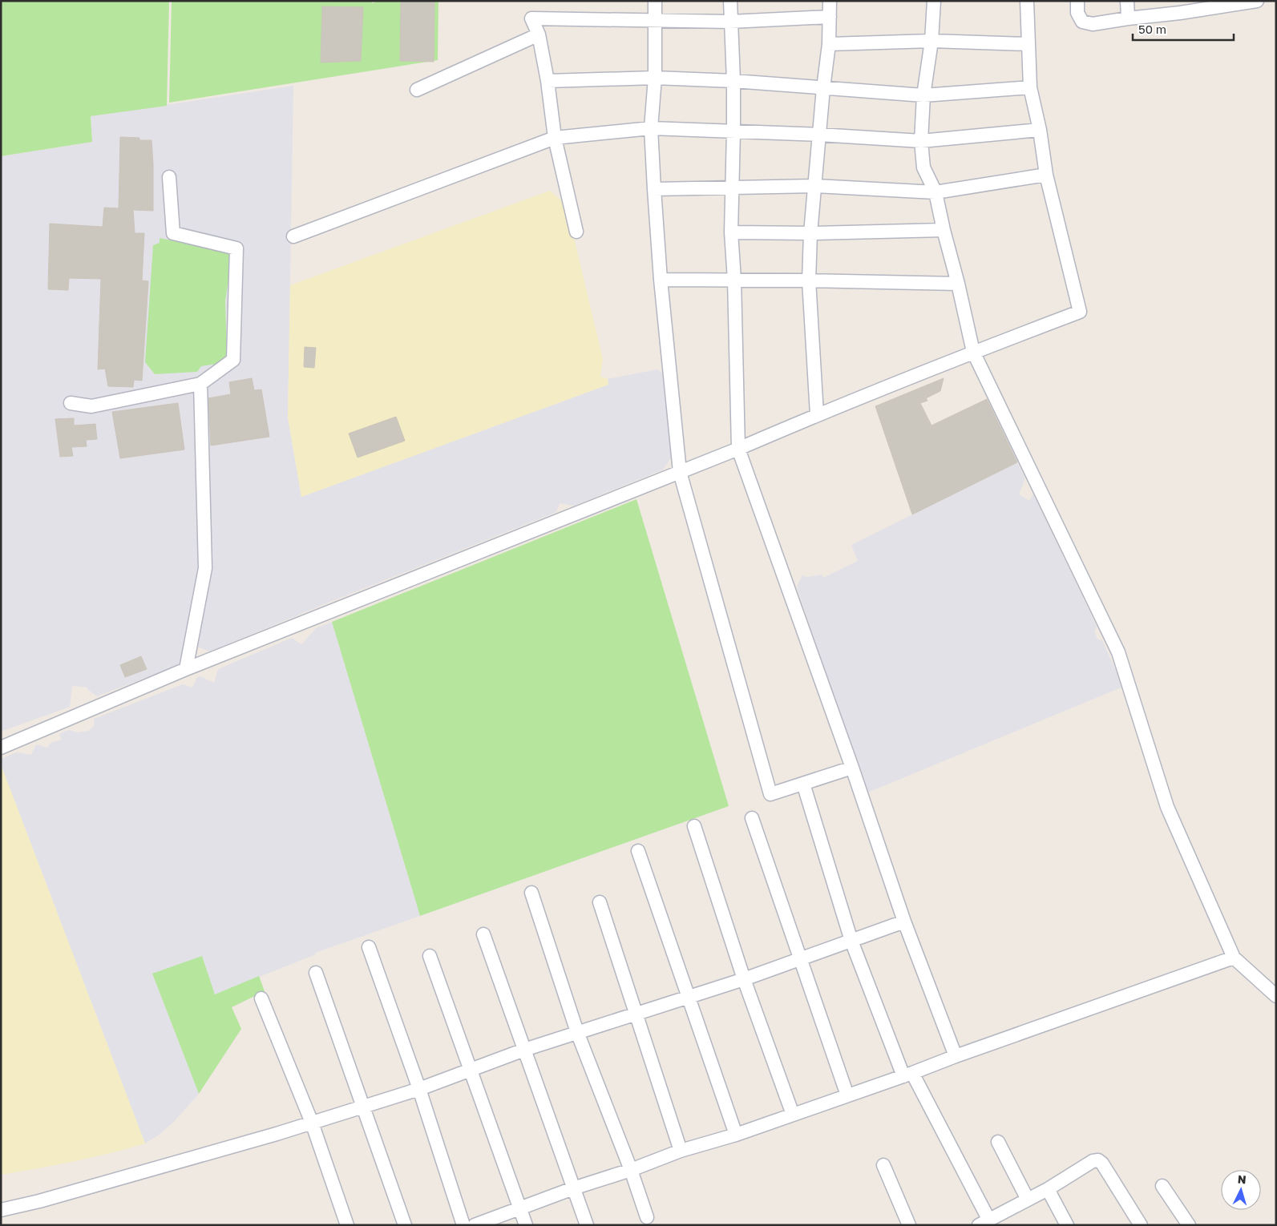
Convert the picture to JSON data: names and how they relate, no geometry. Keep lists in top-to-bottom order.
{
  "scale_bar": "50 m",
  "north": "top"
}
